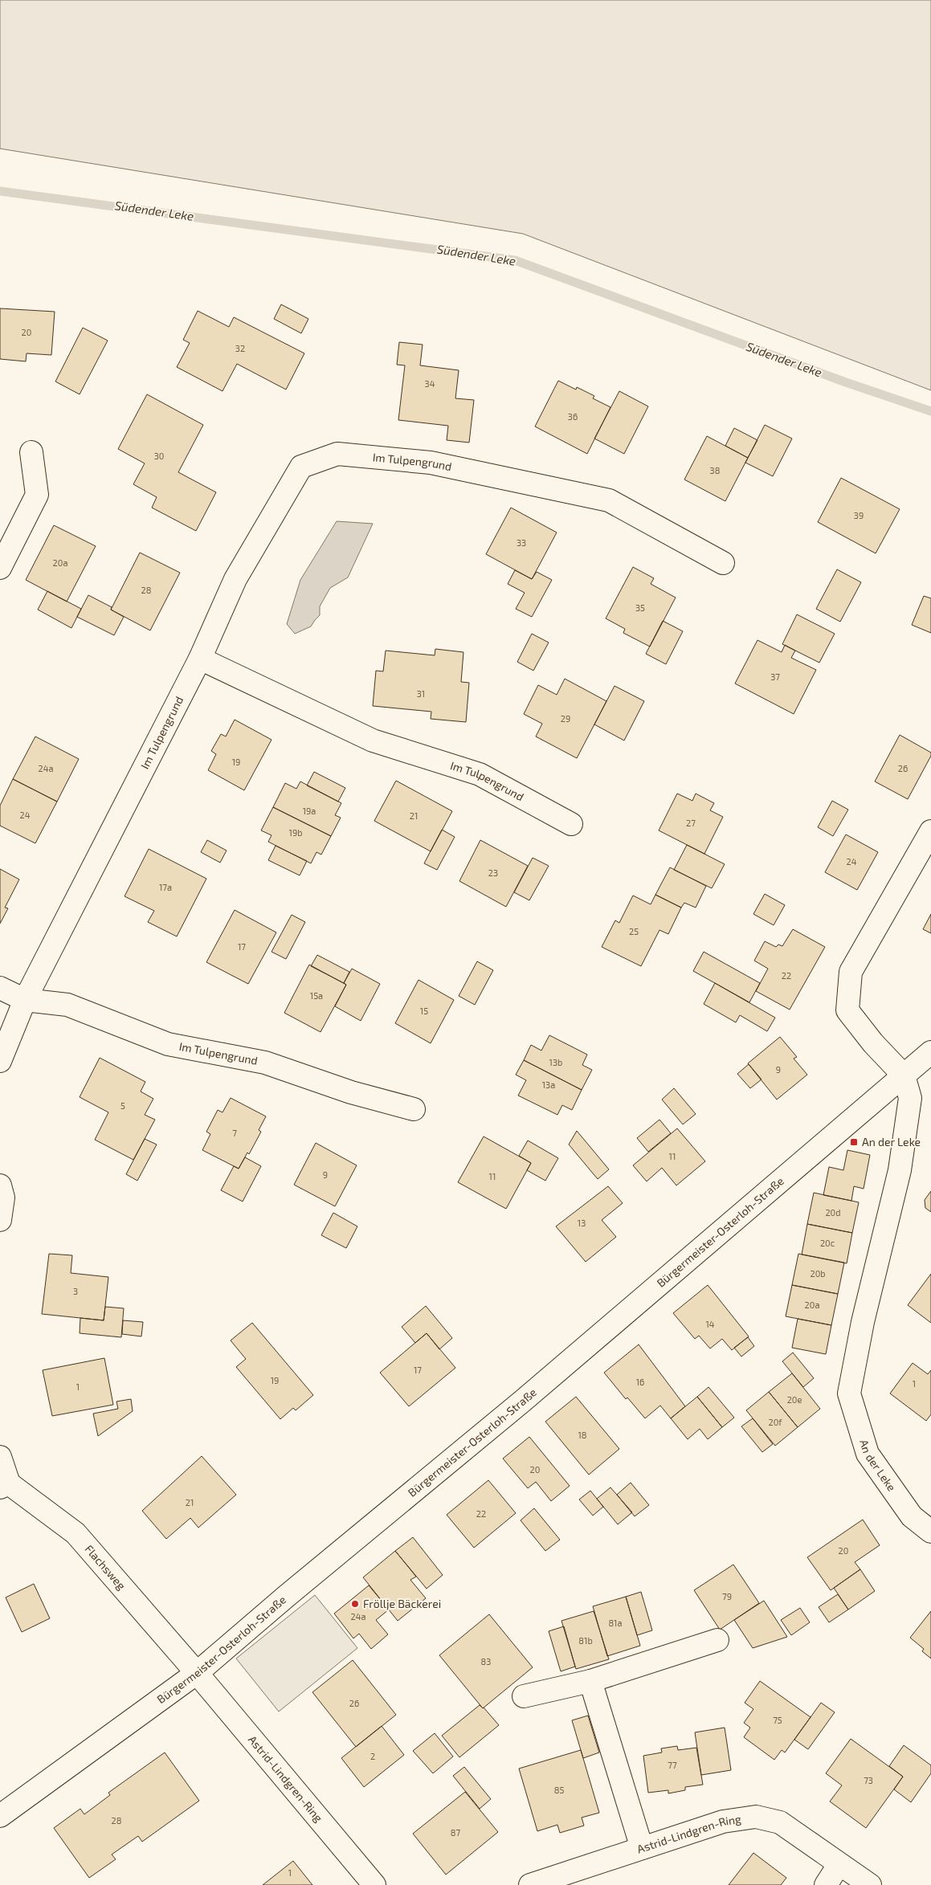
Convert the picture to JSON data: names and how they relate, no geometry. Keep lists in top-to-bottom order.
{
  "streets": {
    "street": [
      "Im Tulpengrund",
      "Bürgermeister-Osterloh-Straße",
      "An der Leke",
      "Flachsweg",
      "Astrid-Lindgren-Ring"
    ]
  },
  "crossings": [
    ["Bürgermeister-Osterloh-Straße", "An der Leke"],
    ["Bürgermeister-Osterloh-Straße", "Flachsweg"],
    ["Bürgermeister-Osterloh-Straße", "Astrid-Lindgren-Ring"],
    ["Flachsweg", "Astrid-Lindgren-Ring"]
  ],
  "water": ["Südender Leke"],
  "places": {
    "transit": ["An der Leke"],
    "other": ["Fröllje Bäckerei"]
  },
  "house_numbers": [
    "20",
    "32",
    "34",
    "36",
    "30",
    "38",
    "39",
    "33",
    "20a",
    "28",
    "35",
    "37",
    "31",
    "29",
    "19",
    "24a",
    "26",
    "19a",
    "24",
    "21",
    "27",
    "19b",
    "24",
    "23",
    "17a",
    "25",
    "17",
    "22",
    "15a",
    "15",
    "13b",
    "9",
    "13a",
    "5",
    "7",
    "11",
    "9",
    "11",
    "20d",
    "13",
    "20c",
    "20b",
    "3",
    "20a",
    "14",
    "17",
    "19",
    "16",
    "1",
    "1",
    "20e",
    "20f",
    "18",
    "20",
    "21",
    "22",
    "20",
    "79",
    "24a",
    "81a",
    "81b",
    "83",
    "26",
    "75",
    "2",
    "77",
    "73",
    "85",
    "28",
    "87",
    "1"
  ]
}
